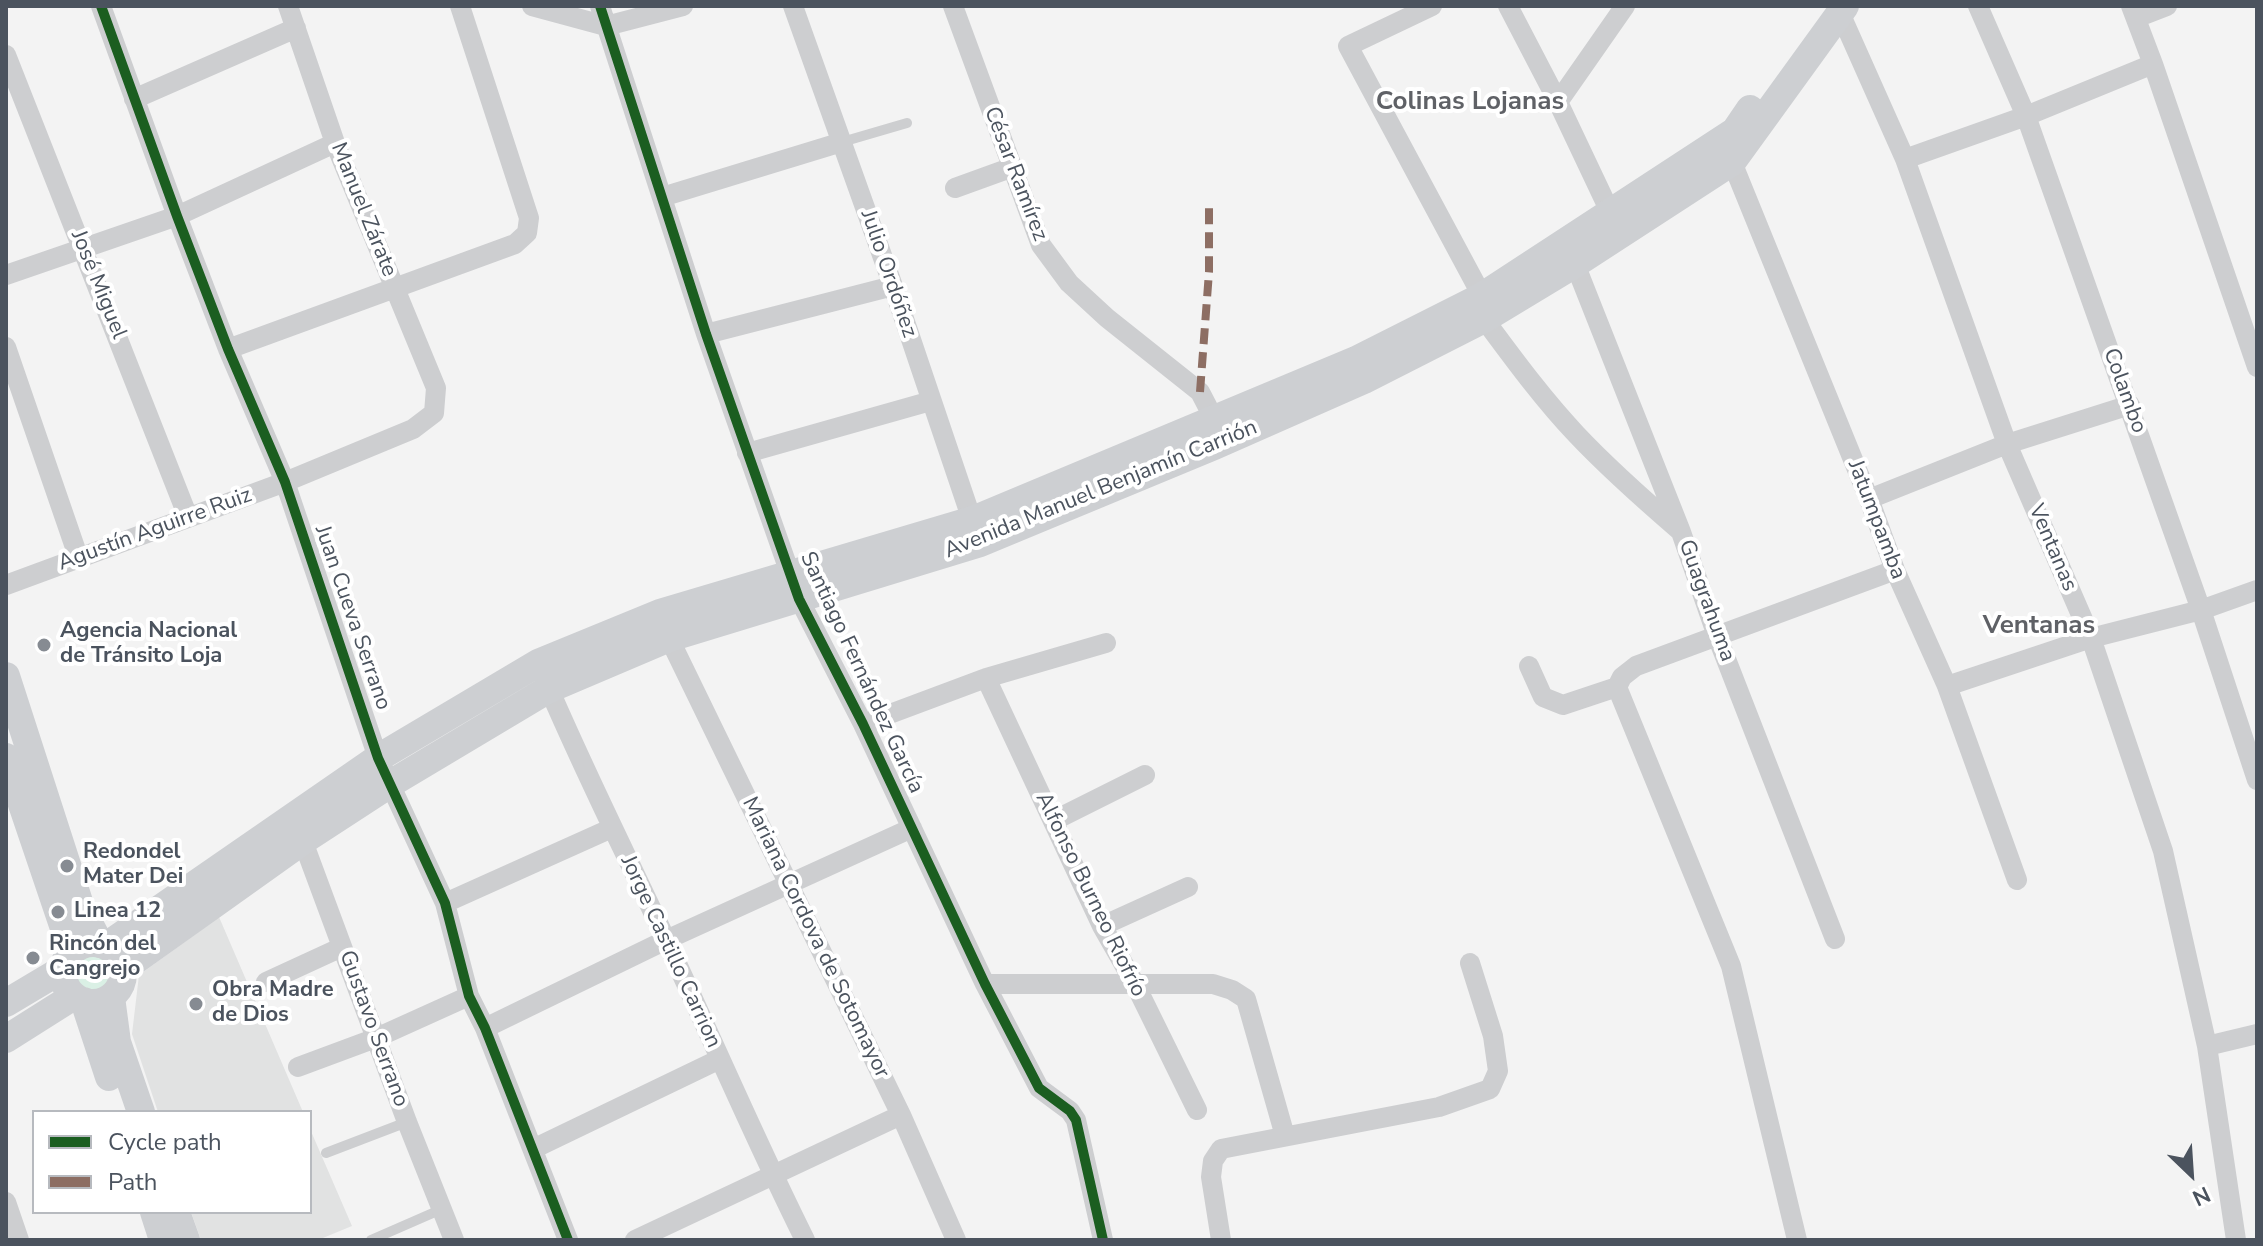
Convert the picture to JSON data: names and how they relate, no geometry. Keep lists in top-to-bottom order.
{
  "streets": {
    "main road": ["Avenida Manuel Benjamín Carrión"],
    "street": [
      "César Ramírez",
      "Manuel Zárate",
      "Julio Ordóñez",
      "José Miguel",
      "Colambo",
      "Jatumpamba",
      "Agustín Aguirre Ruiz",
      "Ventanas",
      "Guagrahuma",
      "Juan Cueva Serrano",
      "Santiago Fernández García",
      "Alfonso Burneo Riofrío",
      "Mariana Cordova de Sotomayor",
      "Jorge Castillo Carrion",
      "Gustavo Serrano"
    ]
  },
  "crossings": [
    ["César Ramírez", "Avenida Manuel Benjamín Carrión"],
    ["Manuel Zárate", "Agustín Aguirre Ruiz"],
    ["Julio Ordóñez", "Avenida Manuel Benjamín Carrión"],
    ["José Miguel", "Agustín Aguirre Ruiz"],
    ["Avenida Manuel Benjamín Carrión", "Jatumpamba"],
    ["Avenida Manuel Benjamín Carrión", "Ventanas"],
    ["Avenida Manuel Benjamín Carrión", "Guagrahuma"],
    ["Avenida Manuel Benjamín Carrión", "Juan Cueva Serrano"],
    ["Avenida Manuel Benjamín Carrión", "Santiago Fernández García"],
    ["Avenida Manuel Benjamín Carrión", "Mariana Cordova de Sotomayor"],
    ["Avenida Manuel Benjamín Carrión", "Jorge Castillo Carrion"],
    ["Avenida Manuel Benjamín Carrión", "Gustavo Serrano"],
    ["Agustín Aguirre Ruiz", "Juan Cueva Serrano"]
  ],
  "districts": ["Colinas Lojanas", "Ventanas"],
  "places": [
    "Agencia Nacional de Tránsito Loja",
    "Redondel Mater Dei",
    "Linea 12",
    "Rincón del Cangrejo",
    "Obra Madre de Dios"
  ],
  "legend": ["Cycle path", "Path"],
  "north": "bottom right"
}
